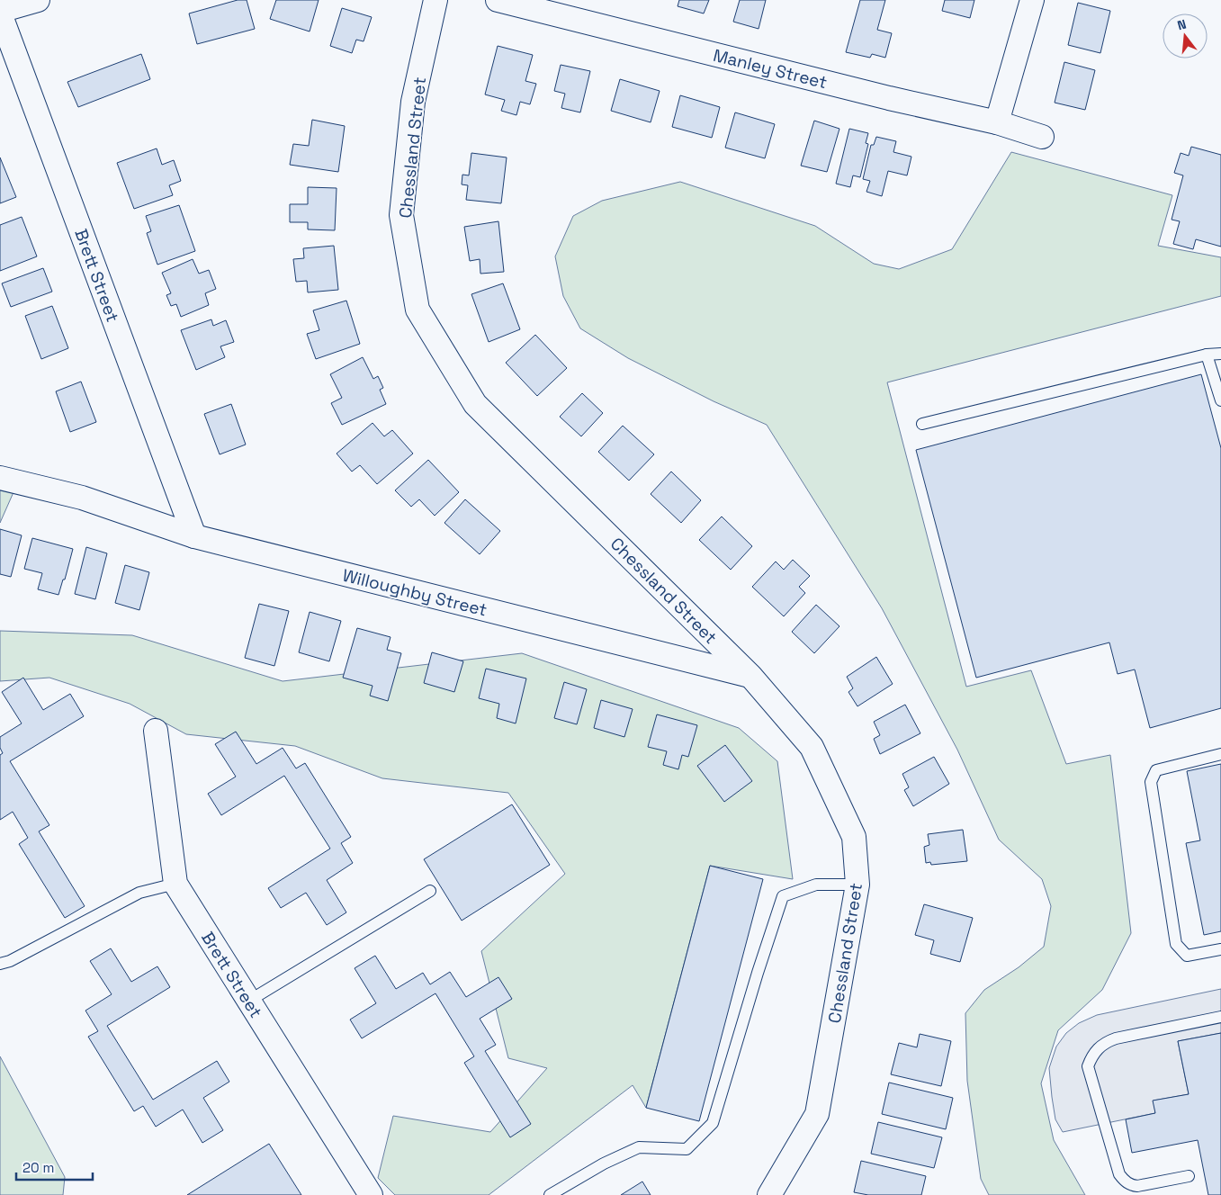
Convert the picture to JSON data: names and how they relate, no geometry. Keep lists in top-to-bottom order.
{
  "streets": {
    "street": [
      "Manley Street",
      "Chessland Street",
      "Brett Street",
      "Willoughby Street"
    ]
  },
  "crossings": [
    ["Chessland Street", "Willoughby Street"],
    ["Brett Street", "Willoughby Street"]
  ],
  "scale_bar": "20 m",
  "north": "top"
}
